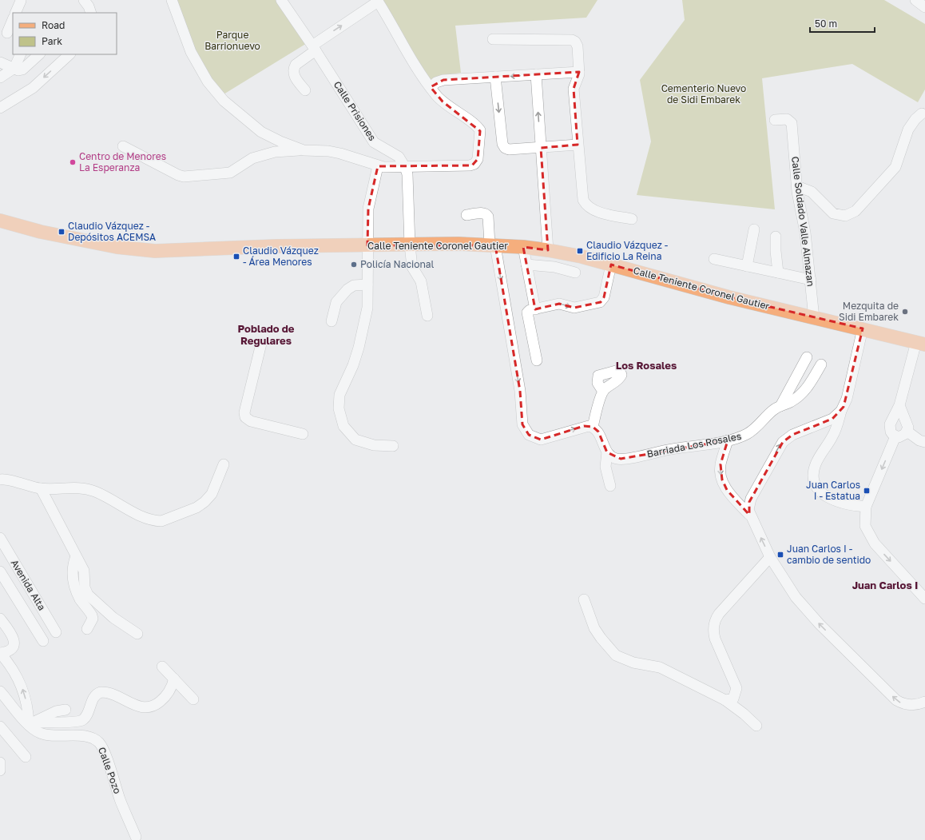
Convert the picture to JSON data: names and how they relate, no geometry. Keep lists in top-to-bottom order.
{
  "streets": {
    "main road": ["Calle Teniente Coronel Gautier"],
    "street": [
      "Calle Prisiones",
      "Calle Soldado Valle Almazan",
      "Barriada Los Rosales",
      "Avenida Alta",
      "Calle Pozo"
    ]
  },
  "crossings": [
    ["Calle Soldado Valle Almazan", "Calle Teniente Coronel Gautier"]
  ],
  "districts": ["Poblado de Regulares", "Los Rosales", "Juan Carlos I"],
  "parks": ["Parque Barrionuevo", "Cementerio Nuevo de Sidi Embarek"],
  "places": {
    "other": ["Centro de Menores La Esperanza", "Policía Nacional", "Mezquita de Sidi Embarek"],
    "transit": [
      "Claudio Vázquez - Depósitos ACEMSA",
      "Claudio Vázquez - Edificio La Reina",
      "Claudio Vázquez - Área Menores",
      "Juan Carlos I - Estatua",
      "Juan Carlos I - cambio de sentido"
    ]
  },
  "legend": ["Road", "Park"],
  "scale_bar": "50 m"
}
